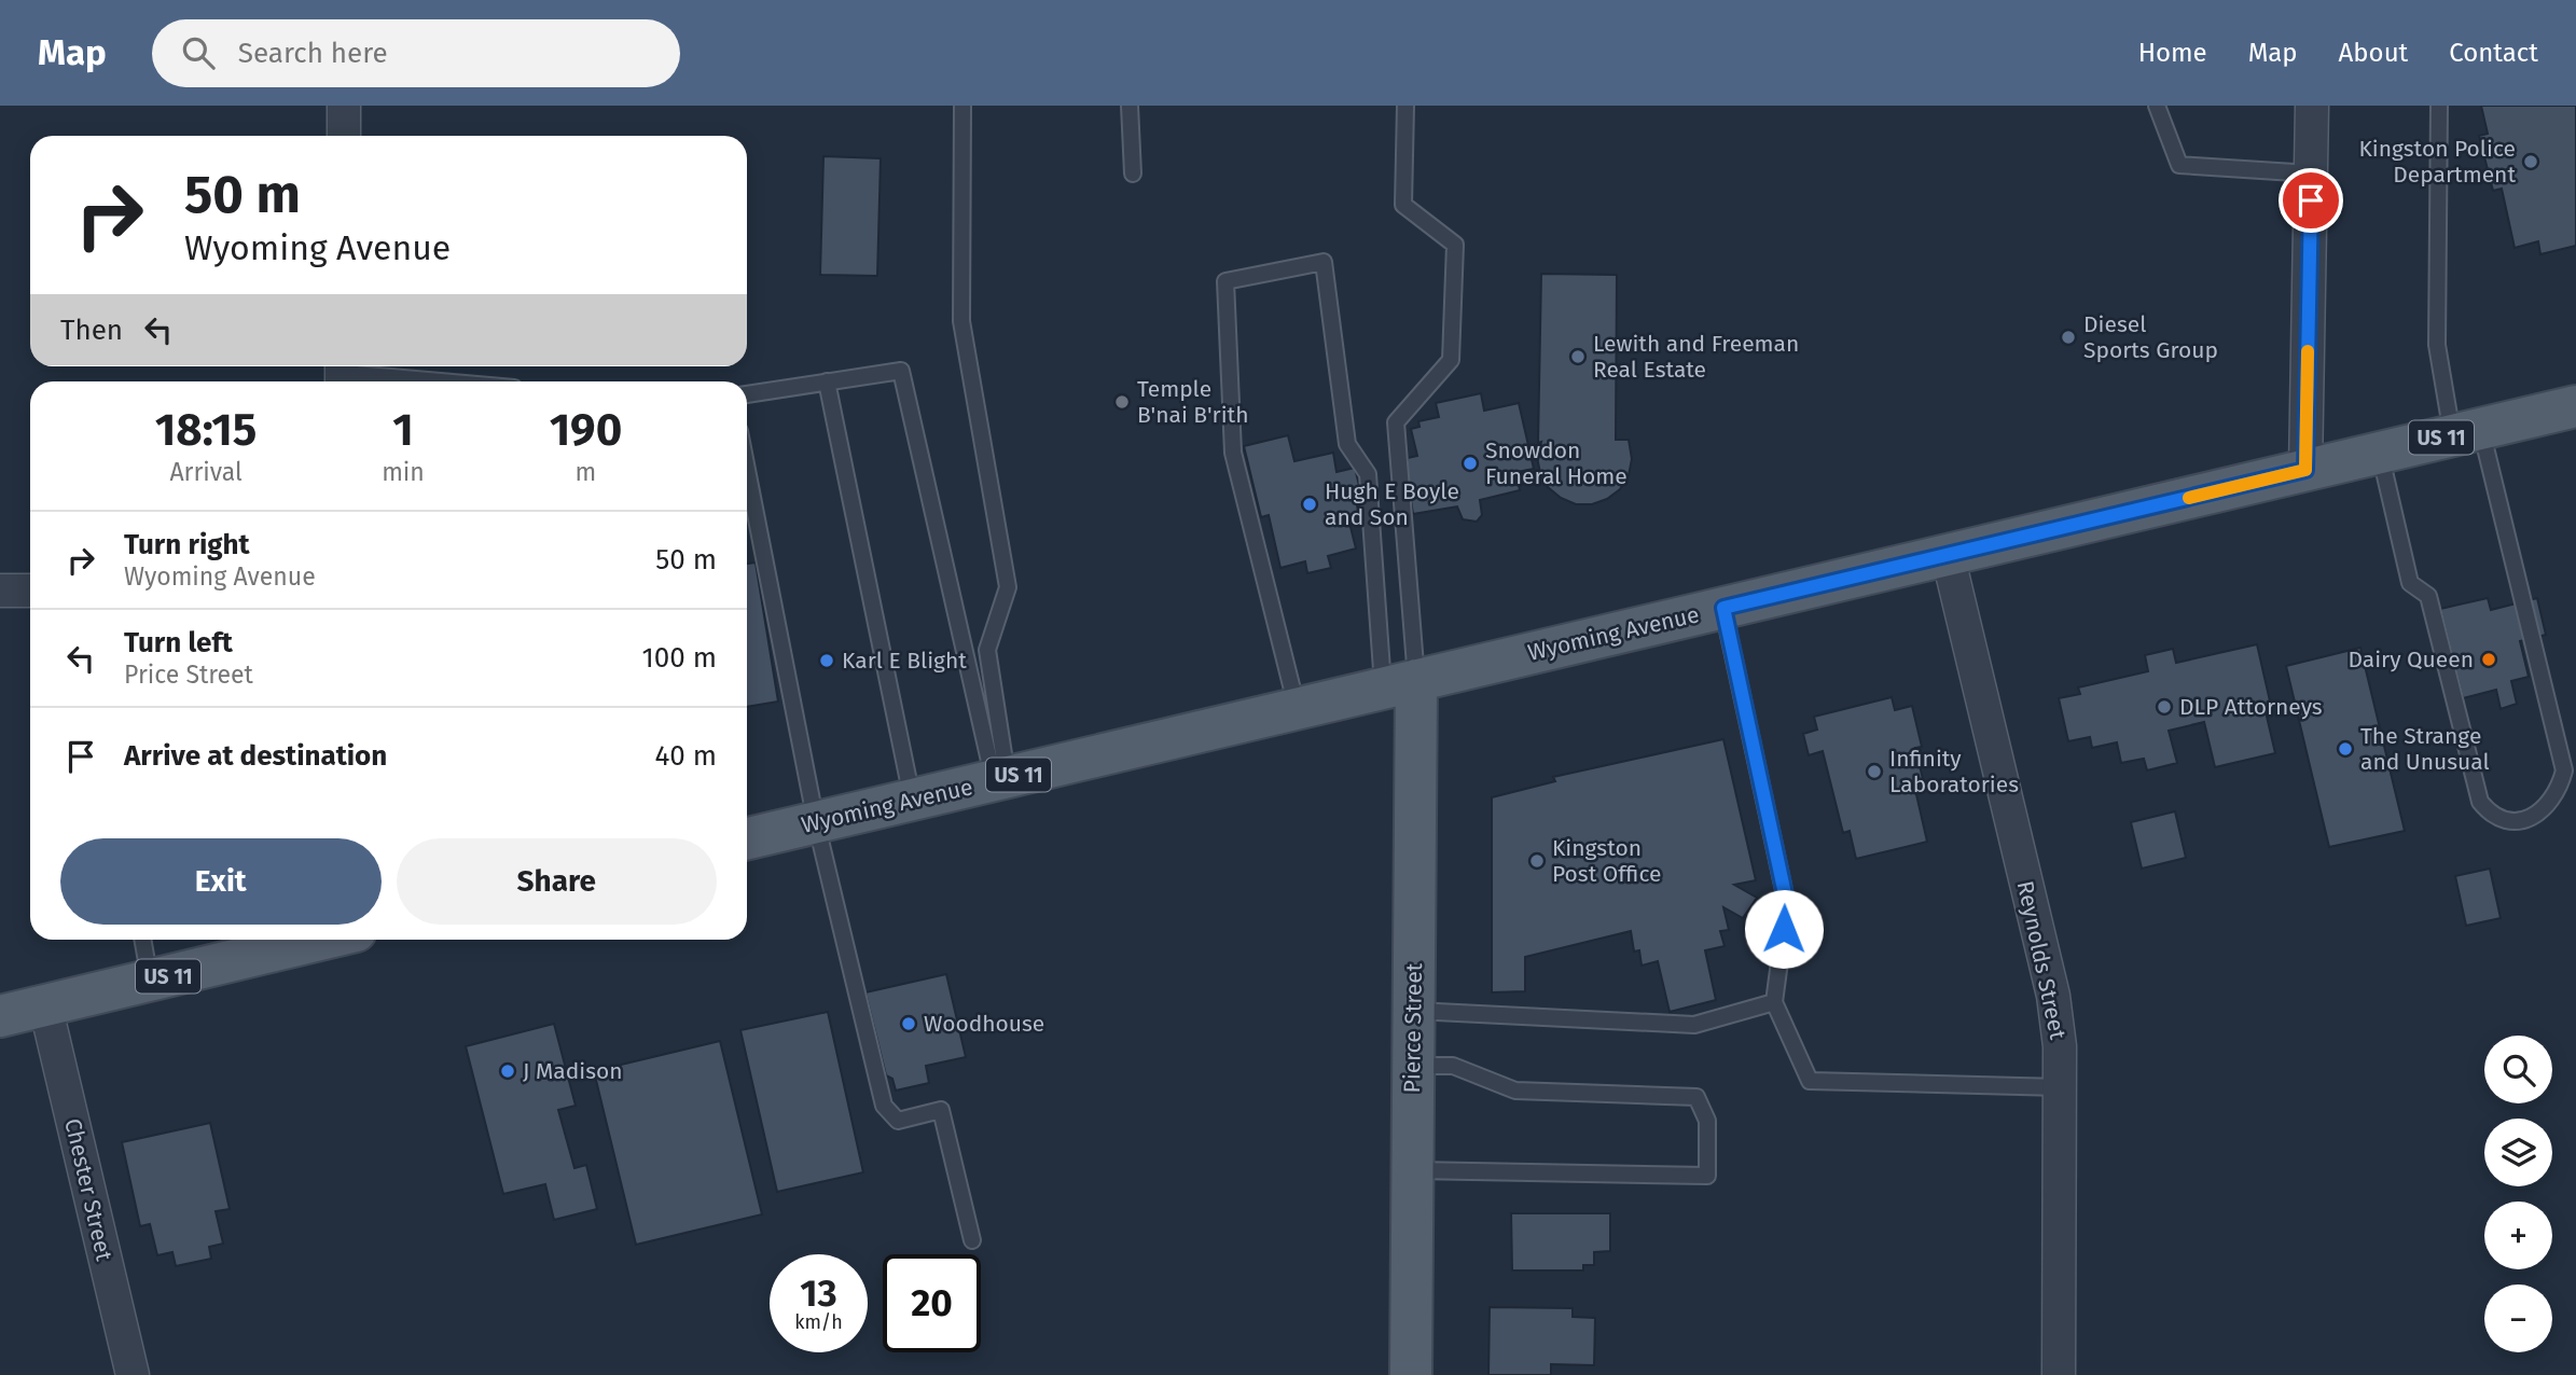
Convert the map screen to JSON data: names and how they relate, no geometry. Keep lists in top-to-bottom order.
{
  "streets": {
    "main road": ["US 11", "Wyoming Avenue", "Pierce Street"],
    "street": ["Reynolds Street", "Chester Street"]
  },
  "crossings": [
    ["US 11", "Chester Street"],
    ["Wyoming Avenue", "Reynolds Street"],
    ["Wyoming Avenue", "Pierce Street"]
  ],
  "places": [
    "Kingston Police Department",
    "Diesel Sports Group",
    "Lewith and Freeman Real Estate",
    "Temple B'nai B'rith",
    "Snowdon Funeral Home",
    "Hugh E Boyle and Son",
    "Dairy Queen",
    "Karl E Blight",
    "DLP Attorneys",
    "The Strange and Unusual",
    "Infinity Laboratories",
    "Kingston Post Office",
    "Woodhouse",
    "J Madison"
  ],
  "page": {
    "header": "Map",
    "search": "Search here",
    "nav": [
      "Home",
      "Map",
      "About",
      "Contact"
    ],
    "turn": ["50 m", "Wyoming Avenue"],
    "then": "Then",
    "eta": [
      "18:15",
      "Arrival",
      "1",
      "min",
      "190",
      "m"
    ],
    "list": [
      {
        "name": "Turn right",
        "note": "Wyoming Avenue",
        "value": "50 m"
      },
      {
        "name": "Turn left",
        "note": "Price Street",
        "value": "100 m"
      },
      {
        "name": "Arrive at destination",
        "value": "40 m"
      }
    ],
    "buttons": ["Exit", "Share"],
    "map_buttons": ["+", "−"],
    "speed": "13 km/h",
    "limit": "20"
  }
}
